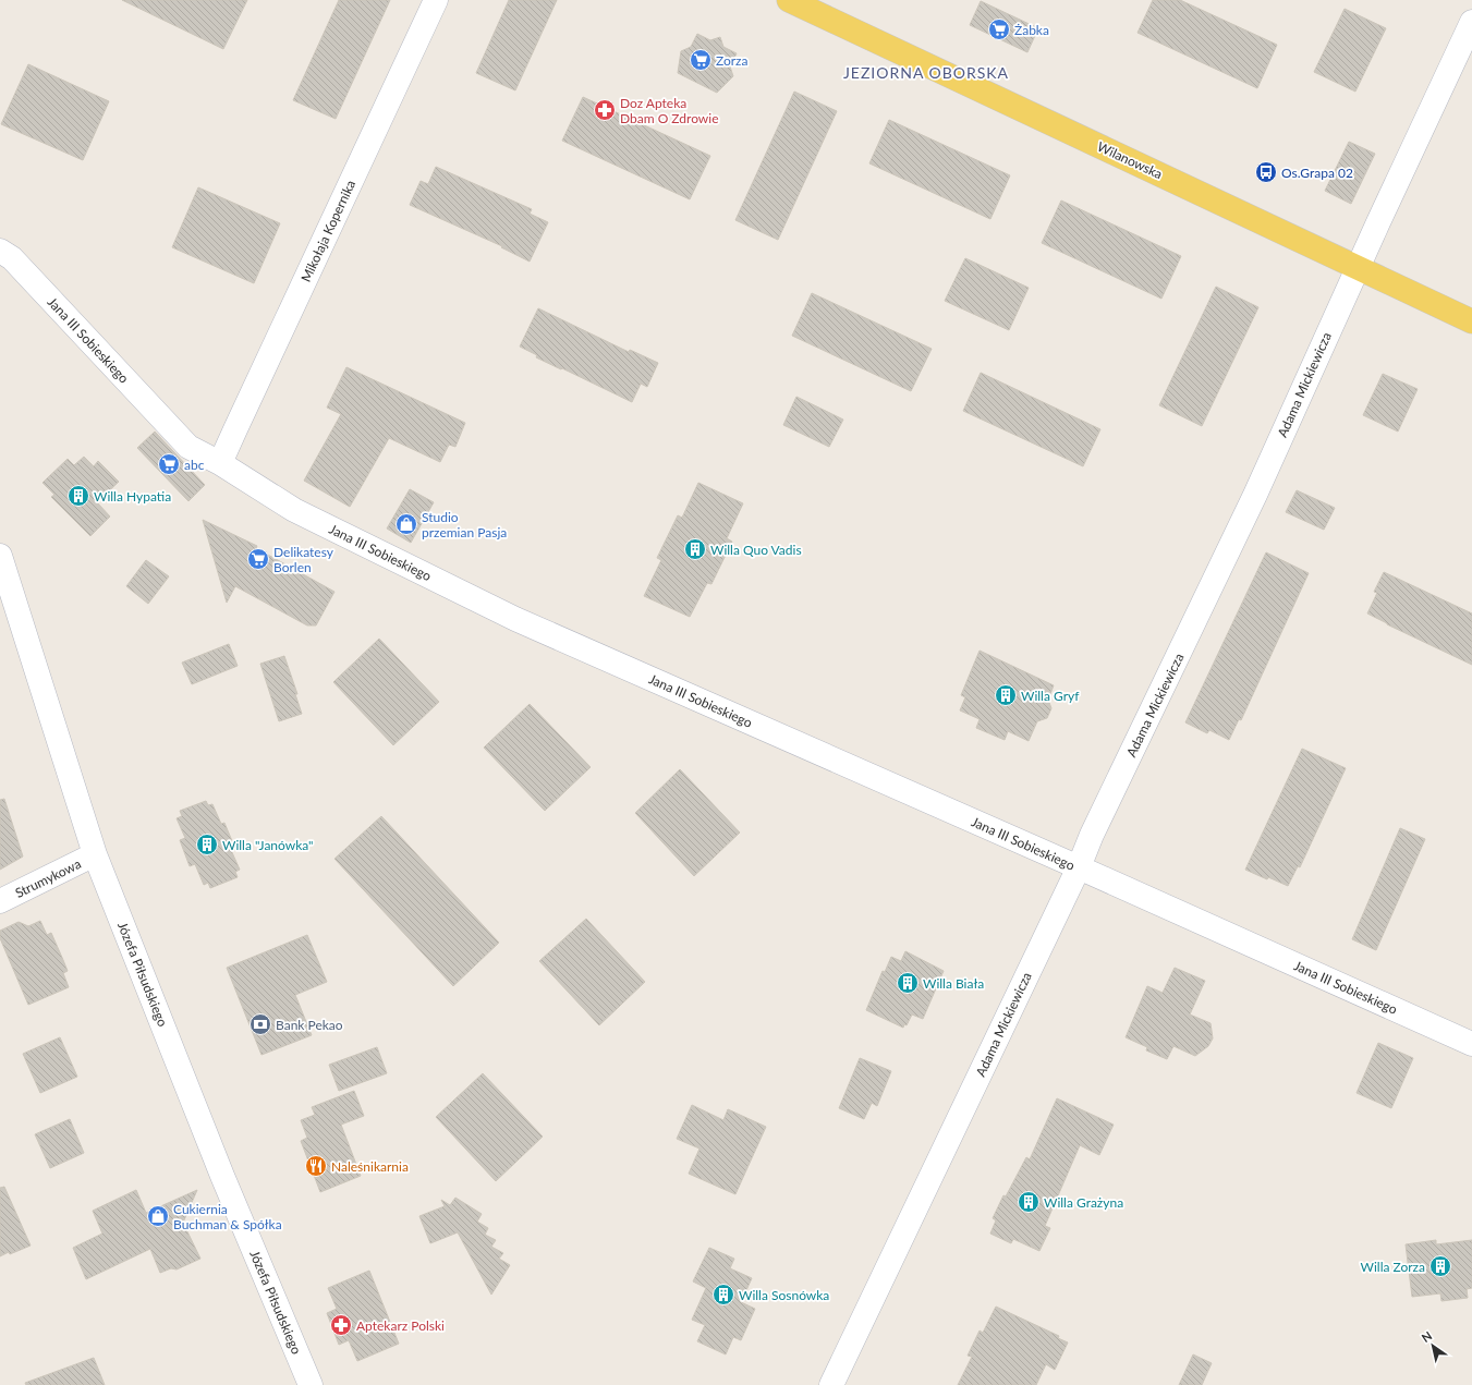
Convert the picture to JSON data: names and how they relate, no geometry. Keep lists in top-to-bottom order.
{
  "streets": {
    "main road": ["Wilanowska"],
    "street": [
      "Mikołaja Kopernika",
      "Jana III Sobieskiego",
      "Adama Mickiewicza",
      "Strumykowa",
      "Józefa Piłsudskiego"
    ]
  },
  "crossings": [
    ["Wilanowska", "Adama Mickiewicza"],
    ["Mikołaja Kopernika", "Jana III Sobieskiego"],
    ["Jana III Sobieskiego", "Adama Mickiewicza"],
    ["Strumykowa", "Józefa Piłsudskiego"]
  ],
  "districts": ["JEZIORNA OBORSKA"],
  "places": {
    "supermarket": [
      "Żabka",
      "Zorza",
      "abc",
      "Delikatesy Borlen"
    ],
    "pharmacy": ["Doz Apteka Dbam O Zdrowie", "Aptekarz Polski"],
    "bus stop": ["Os.Grapa 02"],
    "building": [
      "Willa Hypatia",
      "Willa Quo Vadis",
      "Willa Gryf",
      "Willa \"Janówka\"",
      "Willa Biała",
      "Willa Grażyna",
      "Willa Zorza",
      "Willa Sosnówka"
    ],
    "shop": ["Studio przemian Pasja", "Cukiernia Buchman & Spółka"],
    "bank": ["Bank Pekao"],
    "restaurant": ["Naleśnikarnia"]
  },
  "north": "top left"
}
